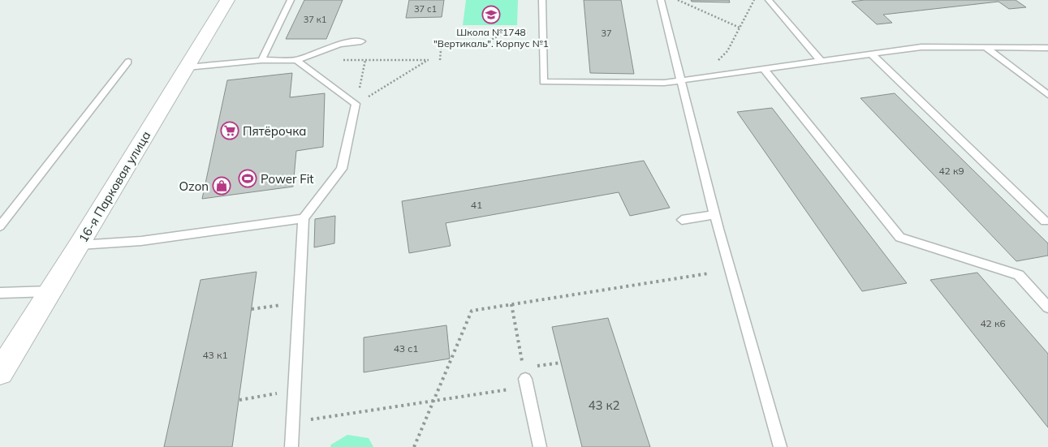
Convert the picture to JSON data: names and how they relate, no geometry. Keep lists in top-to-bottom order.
{
  "streets": {
    "main road": ["16-я Парковая улица"]
  },
  "places": {
    "school or university": ["Школа №1748 \"Вертикаль\". Корпус №1"],
    "supermarket": ["Пятёрочка"],
    "sports": ["Power Fit"],
    "shop": ["Ozon"]
  },
  "house_numbers": [
    "37 с1",
    "37 к1",
    "37",
    "42 к9",
    "41",
    "42 к6",
    "43 c1",
    "43 к1",
    "43 к2"
  ]
}
